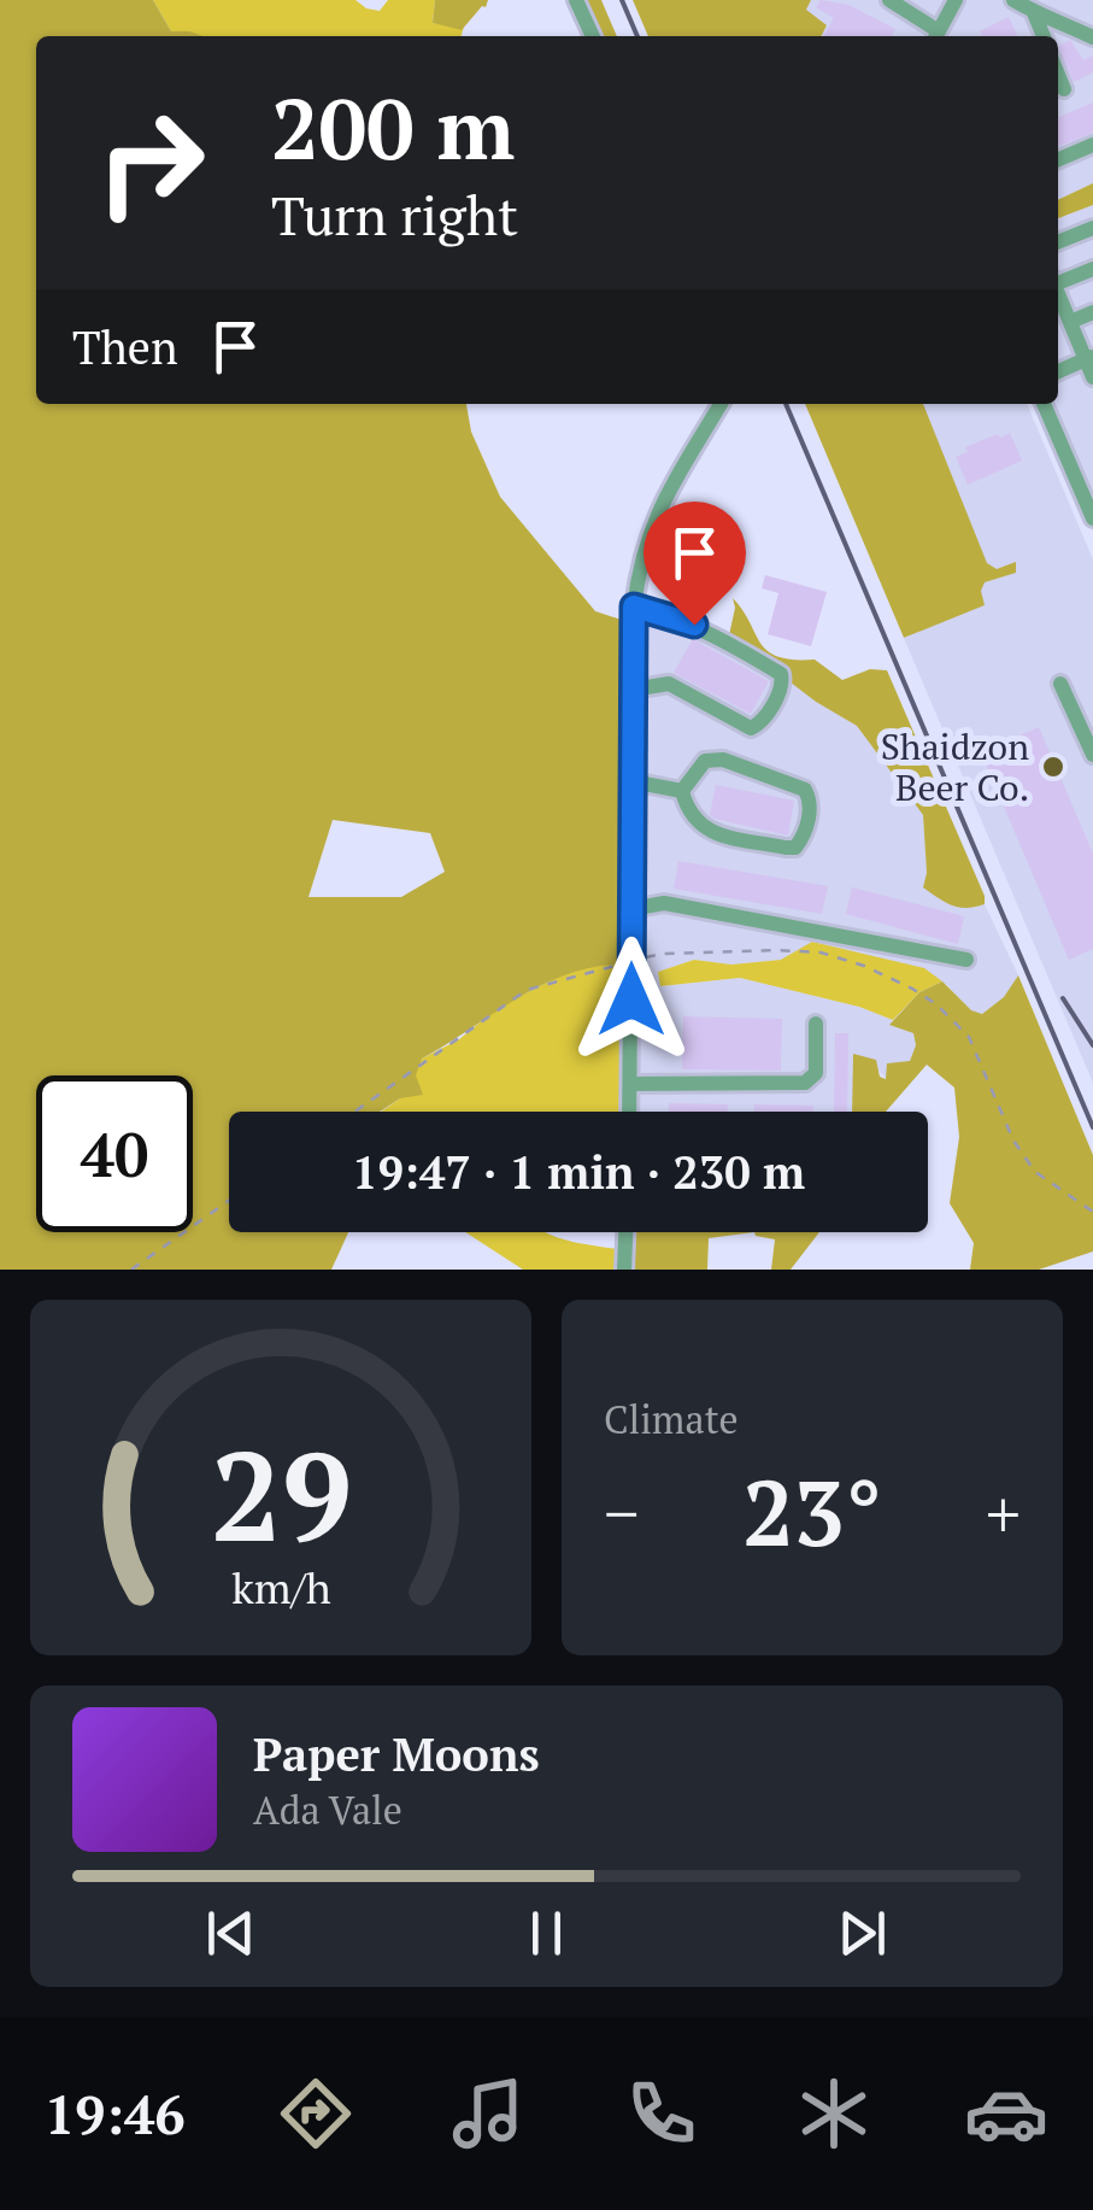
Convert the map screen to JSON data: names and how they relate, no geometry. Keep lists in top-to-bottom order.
{
  "places": ["Shaidzon Beer Co."],
  "page": {
    "turn": ["200 m", "Turn right"],
    "then": "Then",
    "limit": "40",
    "trip": "19:47 · 1 min · 230 m",
    "tile": "Climate",
    "heat": ["−", "23°", "+"],
    "song": ["Paper Moons", "Ada Vale"],
    "tabs": "19:46",
    "gauge": ["29", "km/h"]
  }
}
